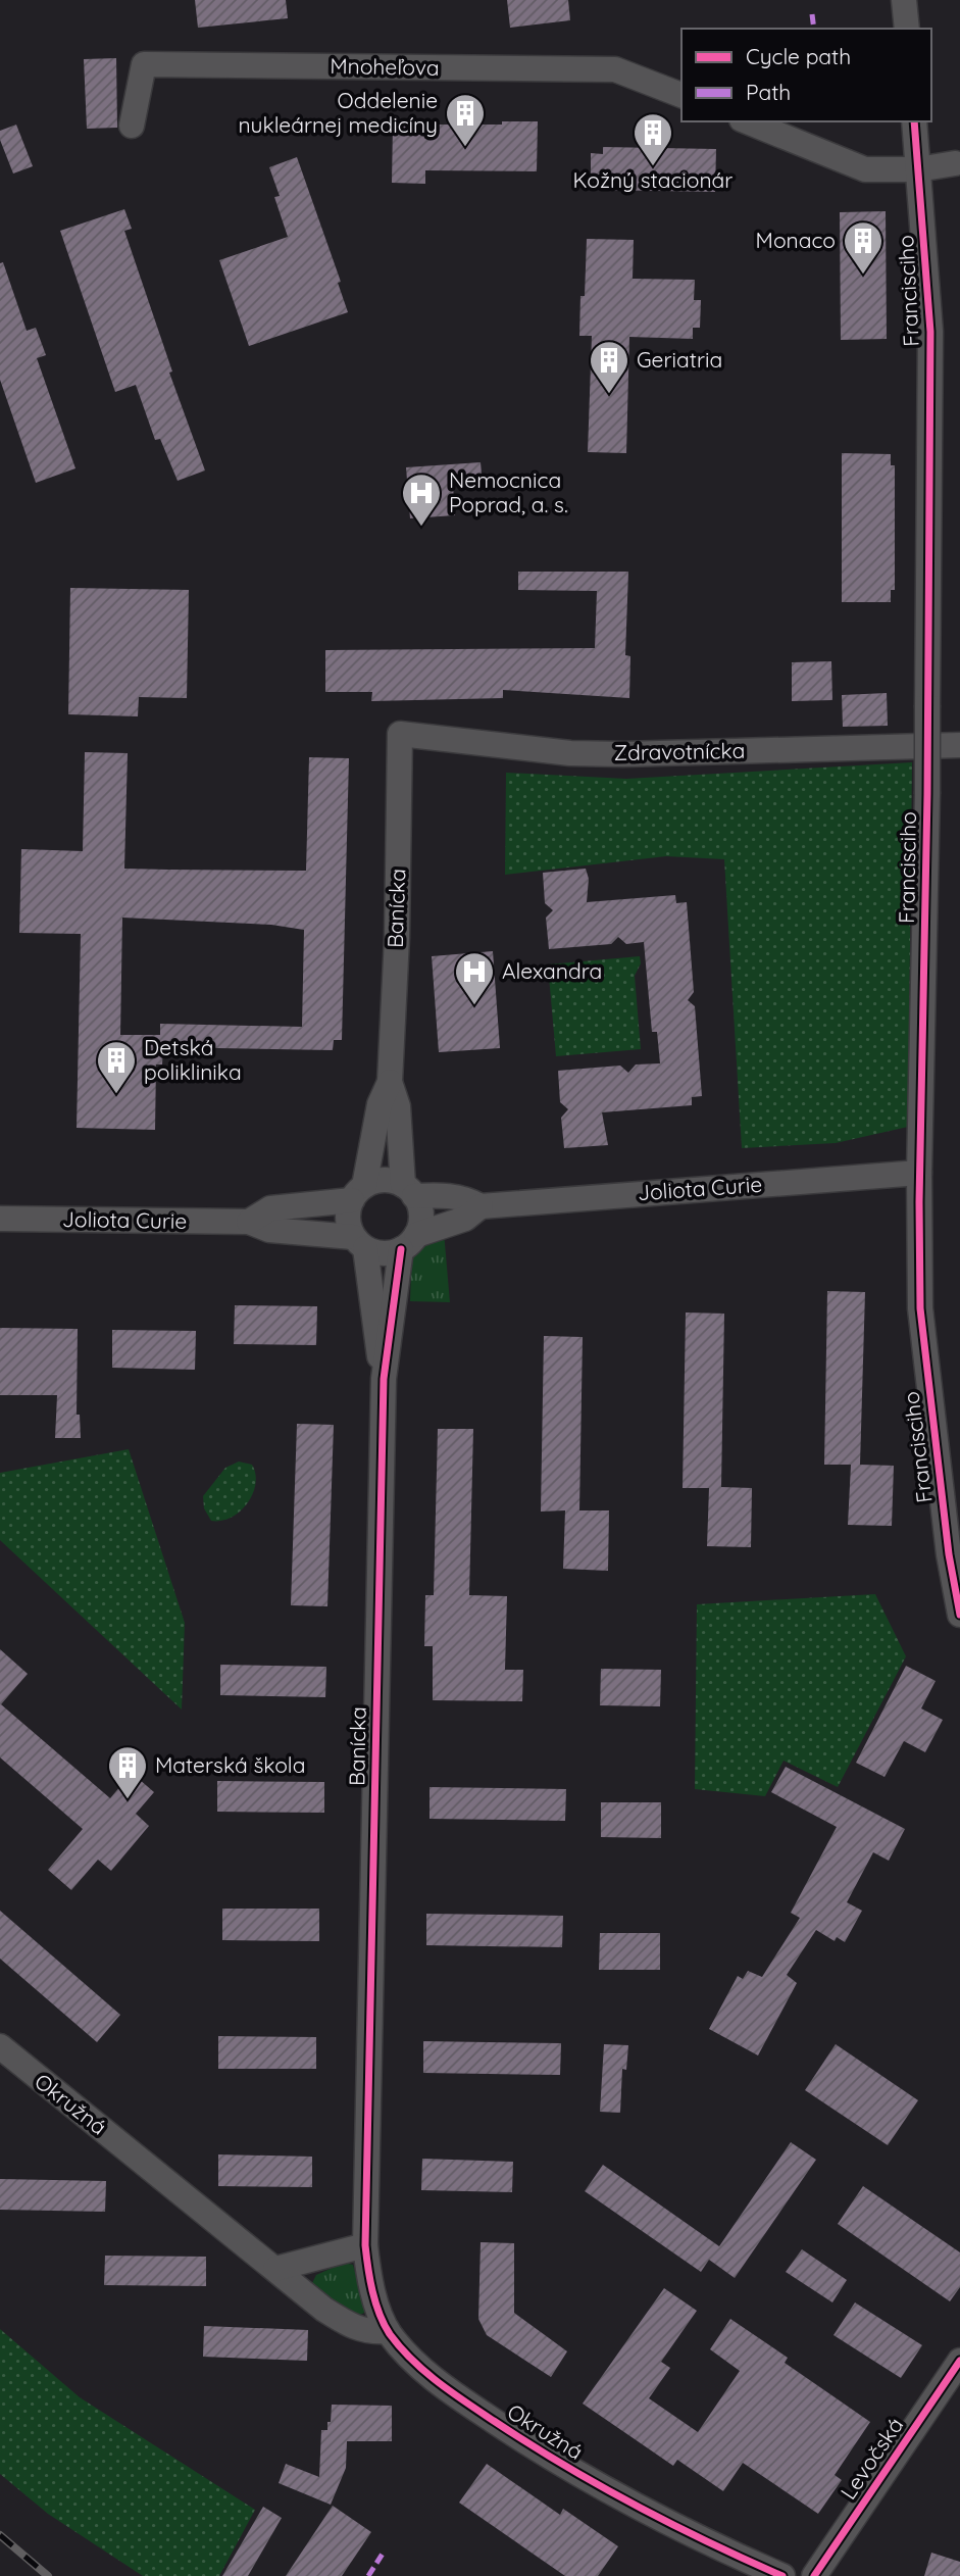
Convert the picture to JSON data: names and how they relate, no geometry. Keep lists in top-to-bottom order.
{
  "streets": {
    "street": [
      "Mnoheľova",
      "Francisciho",
      "Zdravotnícka",
      "Banícka",
      "Joliota Curie",
      "Okružná",
      "Levočská"
    ]
  },
  "crossings": [
    ["Francisciho", "Joliota Curie"],
    ["Zdravotnícka", "Banícka"],
    ["Banícka", "Joliota Curie"],
    ["Banícka", "Okružná"]
  ],
  "places": {
    "building": [
      "Oddelenie nukleárnej medicíny",
      "Kožný stacionár",
      "Monaco",
      "Geriatria",
      "Detská poliklinika",
      "Materská škola"
    ],
    "hospital": ["Nemocnica Poprad, a. s.", "Alexandra"]
  },
  "legend": ["Cycle path", "Path"]
}
